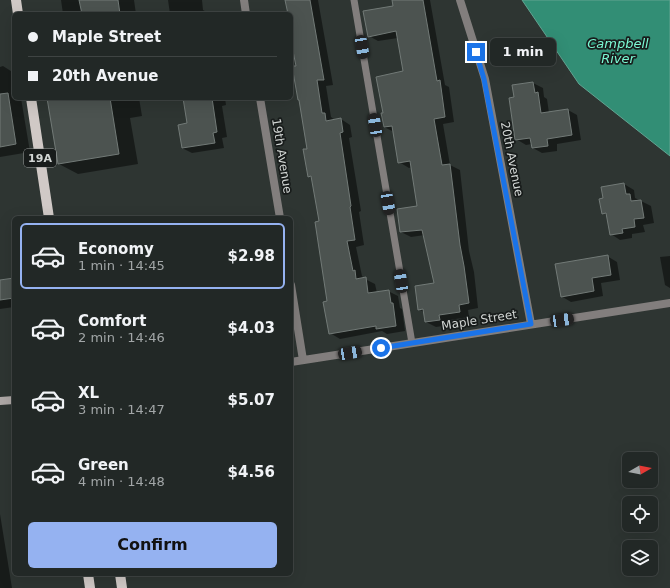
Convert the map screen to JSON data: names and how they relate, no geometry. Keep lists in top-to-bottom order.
{
  "streets": {
    "main road": ["19A"],
    "street": ["19th Avenue", "20th Avenue", "Maple Street"]
  },
  "crossings": [
    ["20th Avenue", "Maple Street"]
  ],
  "water": ["Campbell River"],
  "north": "right",
  "page": {
    "banner": ["Maple Street", "20th Avenue"],
    "bubble": "1 min",
    "list": [
      {
        "name": "Economy",
        "note": "1 min · 14:45",
        "value": "$2.98"
      },
      {
        "name": "Comfort",
        "note": "2 min · 14:46",
        "value": "$4.03"
      },
      {
        "name": "XL",
        "note": "3 min · 14:47",
        "value": "$5.07"
      },
      {
        "name": "Green",
        "note": "4 min · 14:48",
        "value": "$4.56"
      }
    ],
    "buttons": "Confirm"
  }
}
